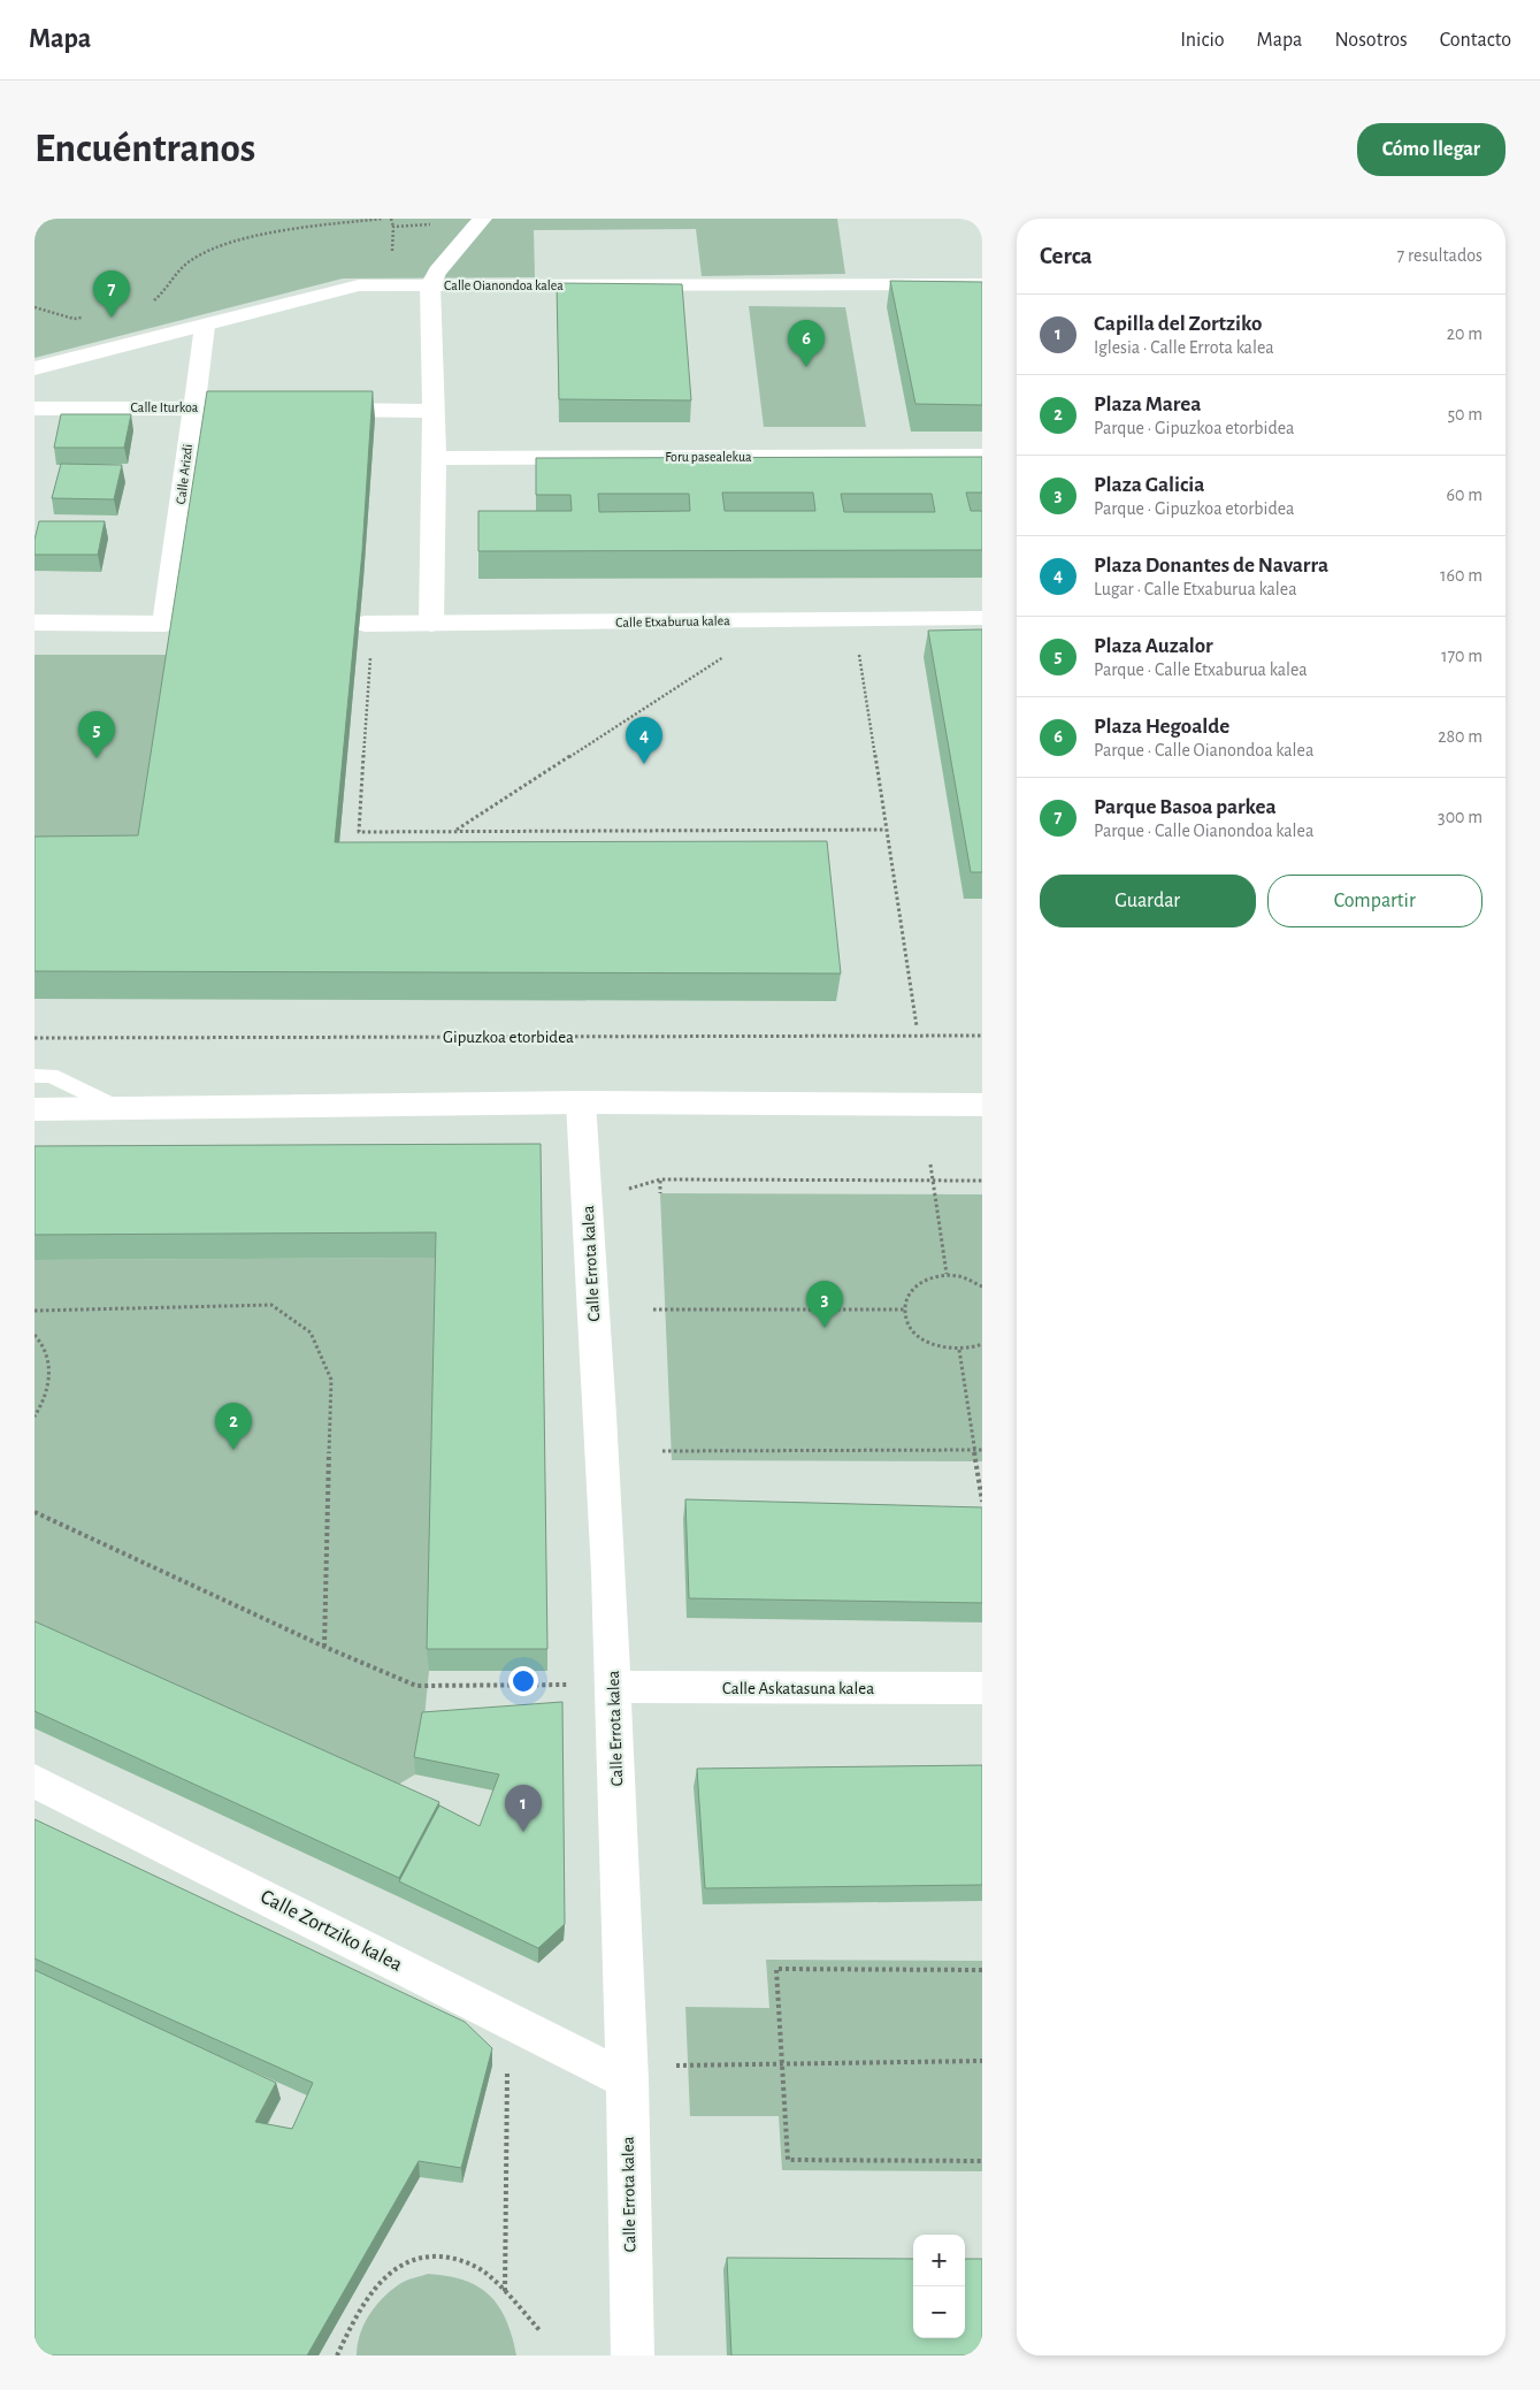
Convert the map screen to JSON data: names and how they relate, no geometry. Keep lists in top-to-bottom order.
{
  "streets": {
    "street": [
      "Calle Oianondoa kalea",
      "Calle Iturkoa",
      "Foru pasealekua",
      "Calle Arizdi",
      "Calle Etxaburua kalea",
      "Calle Errota kalea",
      "Calle Askatasuna kalea",
      "Calle Zortziko kalea"
    ],
    "path": ["Gipuzkoa etorbidea"]
  },
  "crossings": [
    ["Calle Oianondoa kalea", "Calle Arizdi"],
    ["Calle Iturkoa", "Calle Arizdi"],
    ["Calle Errota kalea", "Calle Askatasuna kalea"],
    ["Calle Errota kalea", "Calle Zortziko kalea"]
  ],
  "page": {
    "header": "Mapa",
    "nav": [
      "Inicio",
      "Mapa",
      "Nosotros",
      "Contacto"
    ],
    "buttons": [
      "Cómo llegar",
      ["Guardar", "Compartir"]
    ],
    "title": "Encuéntranos",
    "heading": ["Cerca", "7 resultados"],
    "pins": [
      "7",
      "6",
      "5",
      "4",
      "3",
      "2",
      "1"
    ],
    "list": [
      {
        "mark": "1",
        "name": "Capilla del Zortziko",
        "note": "Iglesia · Calle Errota kalea",
        "value": "20 m"
      },
      {
        "mark": "2",
        "name": "Plaza Marea",
        "note": "Parque · Gipuzkoa etorbidea",
        "value": "50 m"
      },
      {
        "mark": "3",
        "name": "Plaza Galicia",
        "note": "Parque · Gipuzkoa etorbidea",
        "value": "60 m"
      },
      {
        "mark": "4",
        "name": "Plaza Donantes de Navarra",
        "note": "Lugar · Calle Etxaburua kalea",
        "value": "160 m"
      },
      {
        "mark": "5",
        "name": "Plaza Auzalor",
        "note": "Parque · Calle Etxaburua kalea",
        "value": "170 m"
      },
      {
        "mark": "6",
        "name": "Plaza Hegoalde",
        "note": "Parque · Calle Oianondoa kalea",
        "value": "280 m"
      },
      {
        "mark": "7",
        "name": "Parque Basoa parkea",
        "note": "Parque · Calle Oianondoa kalea",
        "value": "300 m"
      }
    ],
    "map_buttons": ["+", "−"]
  }
}
